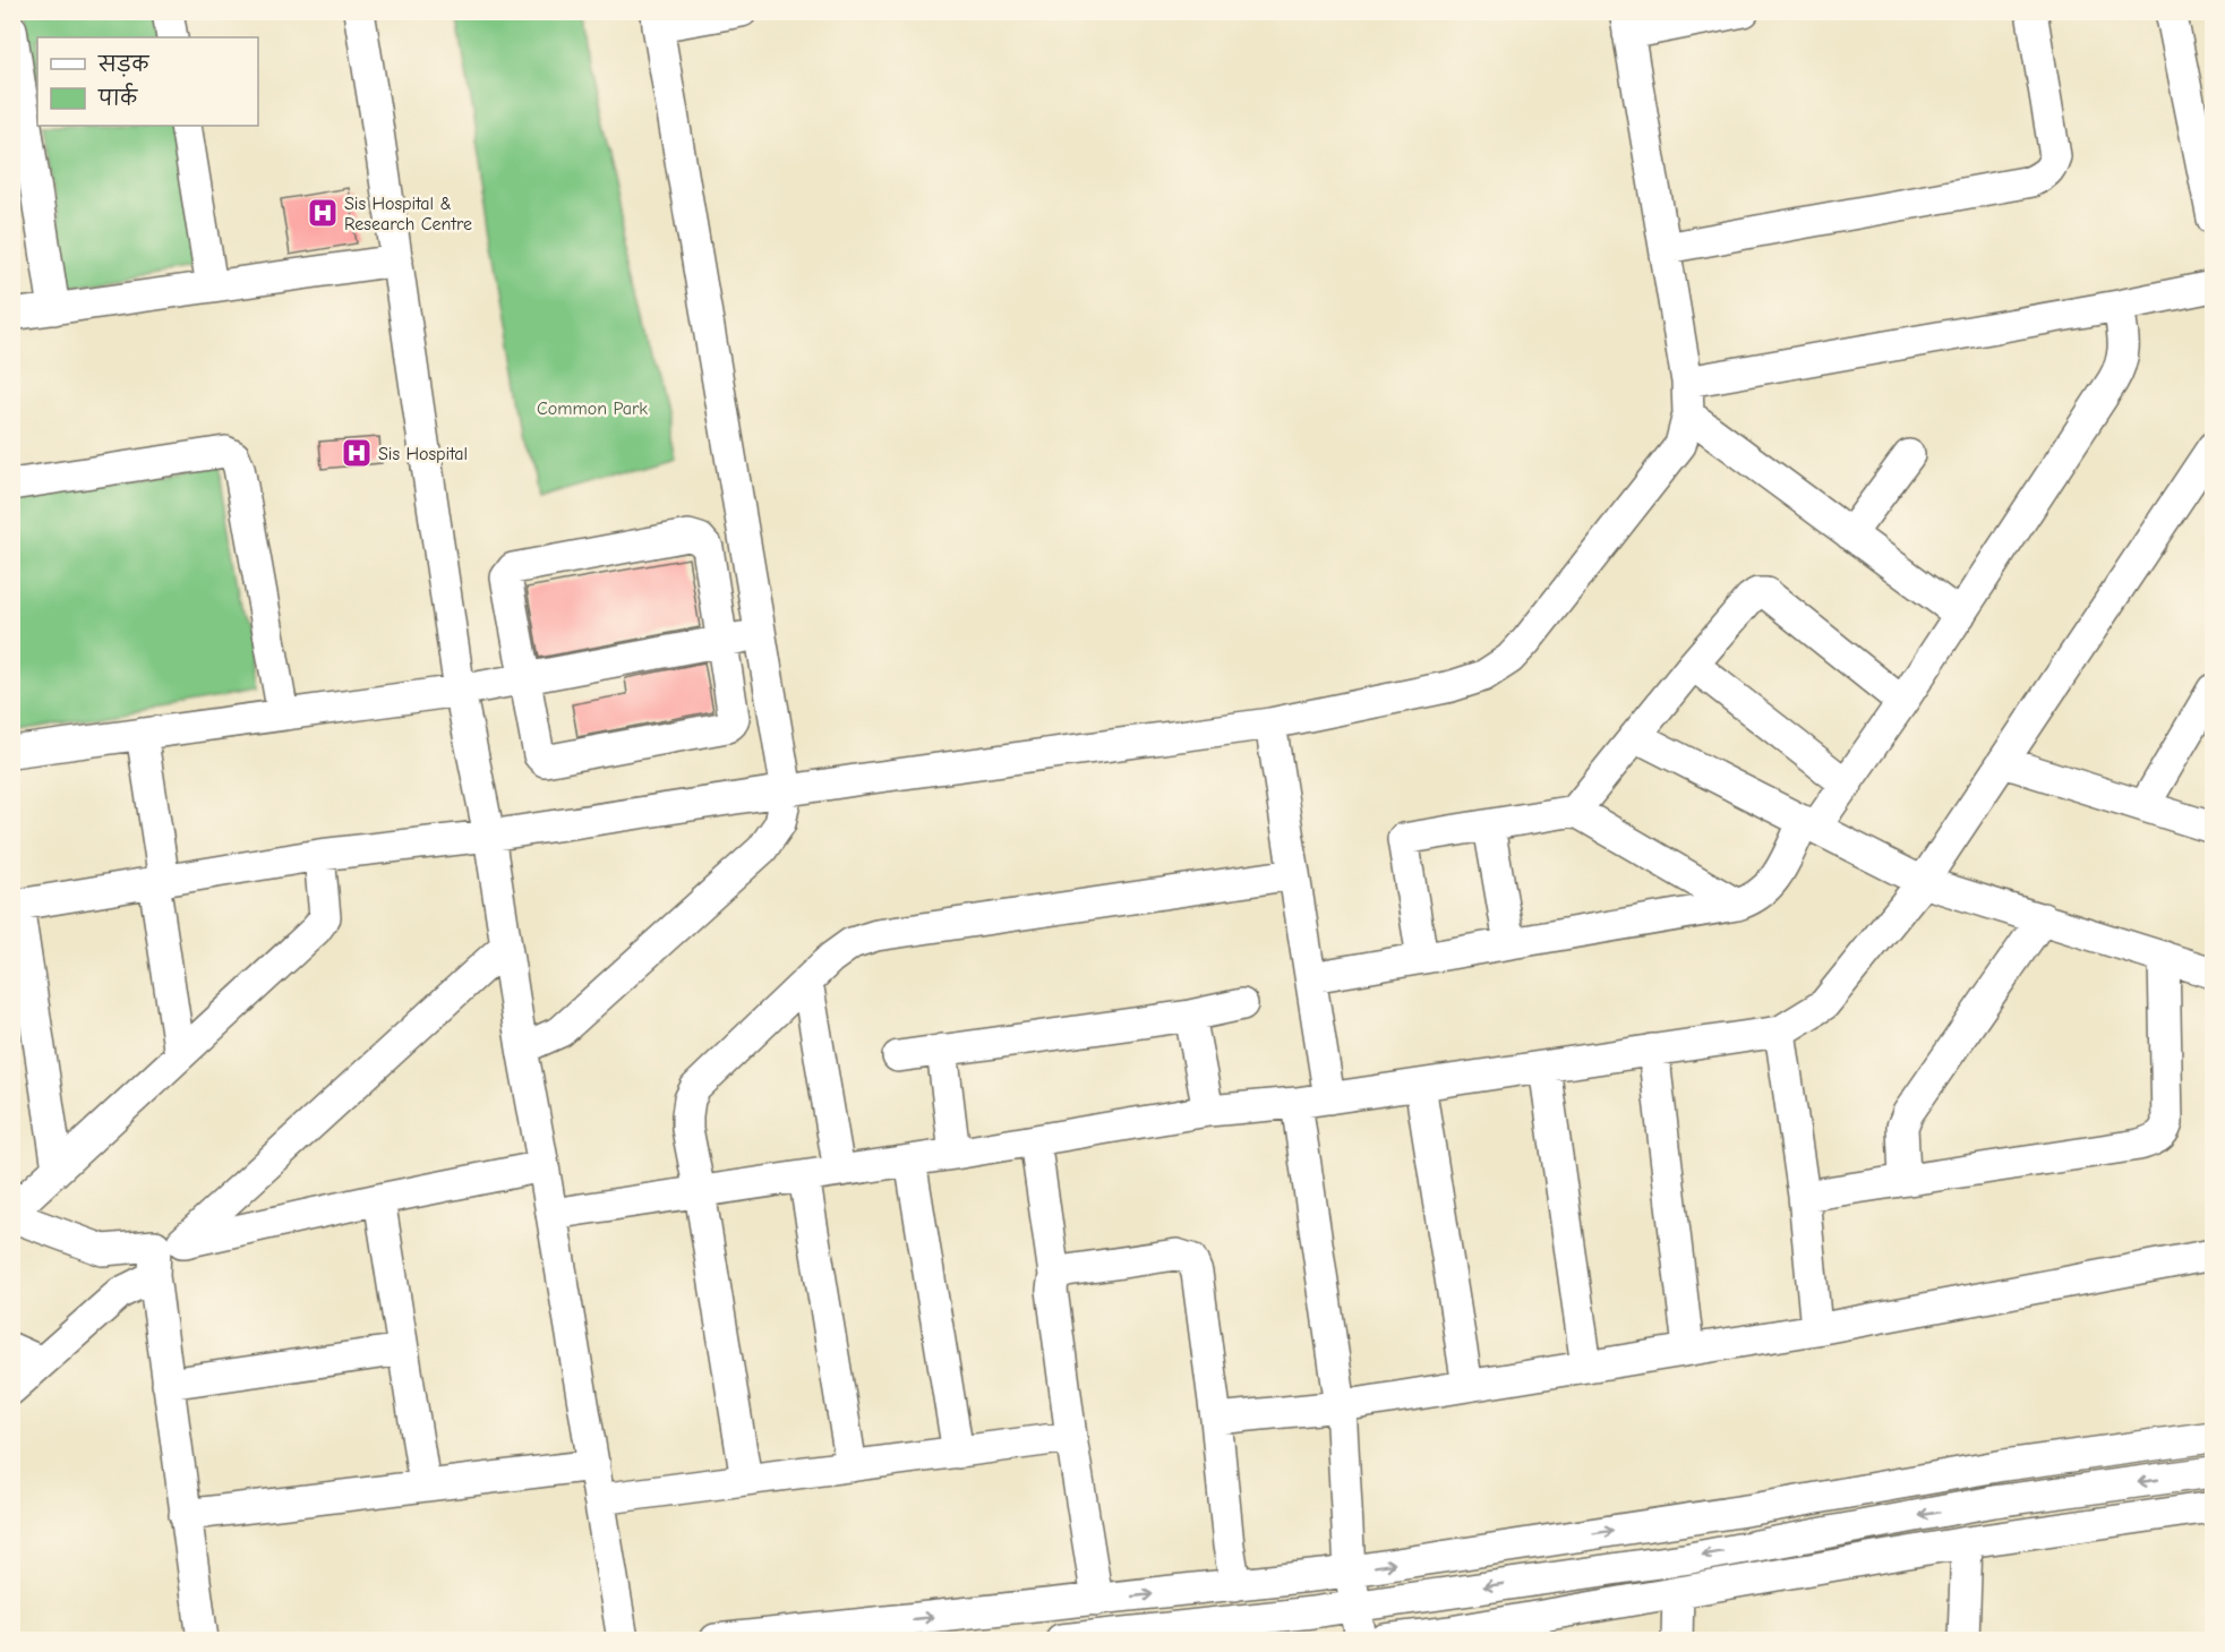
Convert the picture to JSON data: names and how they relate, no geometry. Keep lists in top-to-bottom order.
{
  "parks": ["Common Park"],
  "places": {
    "hospital": ["Sis Hospital & Research Centre", "Sis Hospital"]
  },
  "legend": ["सड़क", "पार्क"]
}
